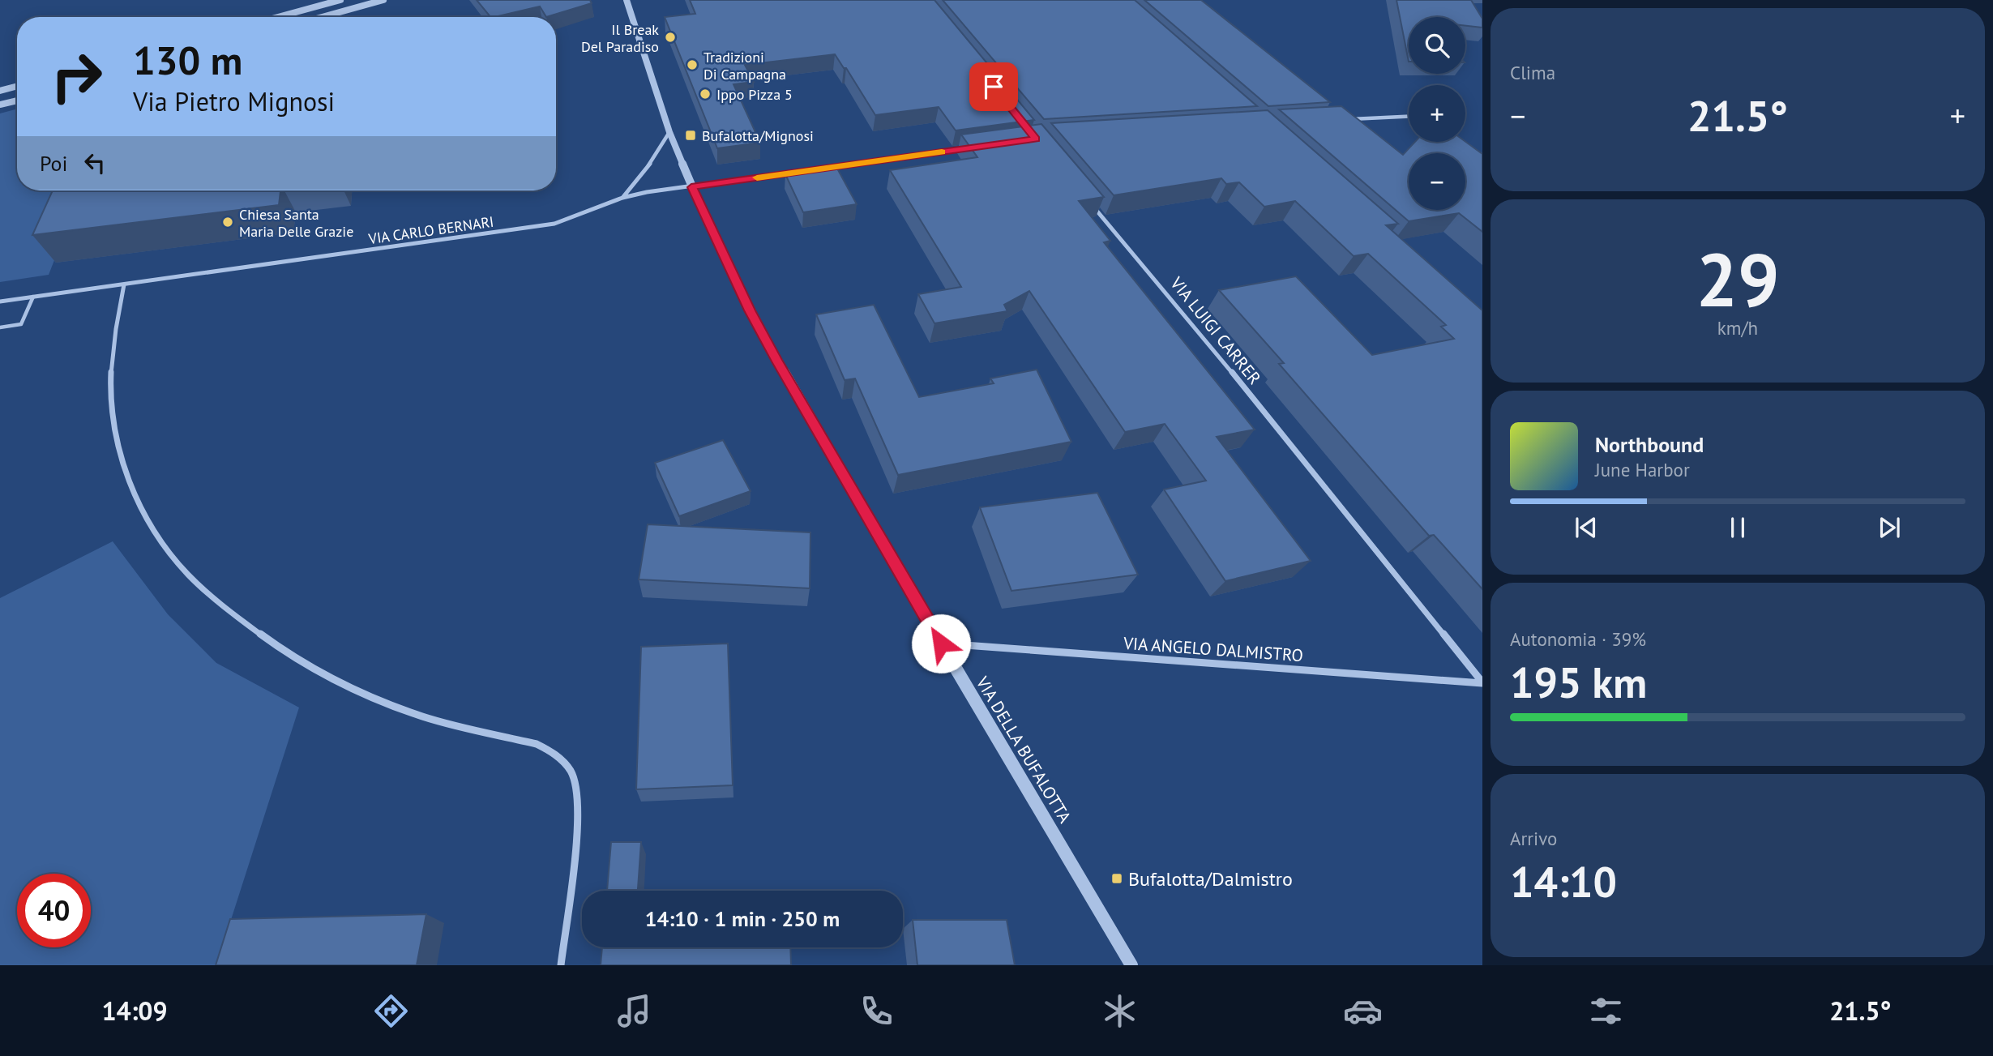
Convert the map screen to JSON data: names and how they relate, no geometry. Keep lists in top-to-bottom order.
{
  "streets": {
    "street": [
      "VIA CARLO BERNARI",
      "VIA LUIGI CARRER",
      "VIA ANGELO DALMISTRO",
      "VIA DELLA BUFALOTTA"
    ]
  },
  "crossings": [
    ["VIA CARLO BERNARI", "VIA DELLA BUFALOTTA"],
    ["VIA LUIGI CARRER", "VIA ANGELO DALMISTRO"],
    ["VIA ANGELO DALMISTRO", "VIA DELLA BUFALOTTA"]
  ],
  "places": {
    "other": [
      "Il Break Del Paradiso",
      "Tradizioni Di Campagna",
      "Ippo Pizza 5",
      "Chiesa Santa Maria Delle Grazie"
    ],
    "transit": ["Bufalotta/Mignosi", "Bufalotta/Dalmistro"]
  },
  "page": {
    "tile": [
      "Clima",
      ["29", "km/h"],
      ["Autonomia · 39%", "195 km"],
      ["Arrivo", "14:10"]
    ],
    "map_buttons": ["+", "−"],
    "turn": ["130 m", "Via Pietro Mignosi"],
    "heat": ["−", "21.5°", "+"],
    "then": "Poi",
    "song": ["Northbound", "June Harbor"],
    "limit": "40",
    "trip": "14:10 · 1 min · 250 m",
    "tabs": ["14:09", "21.5°"]
  }
}
